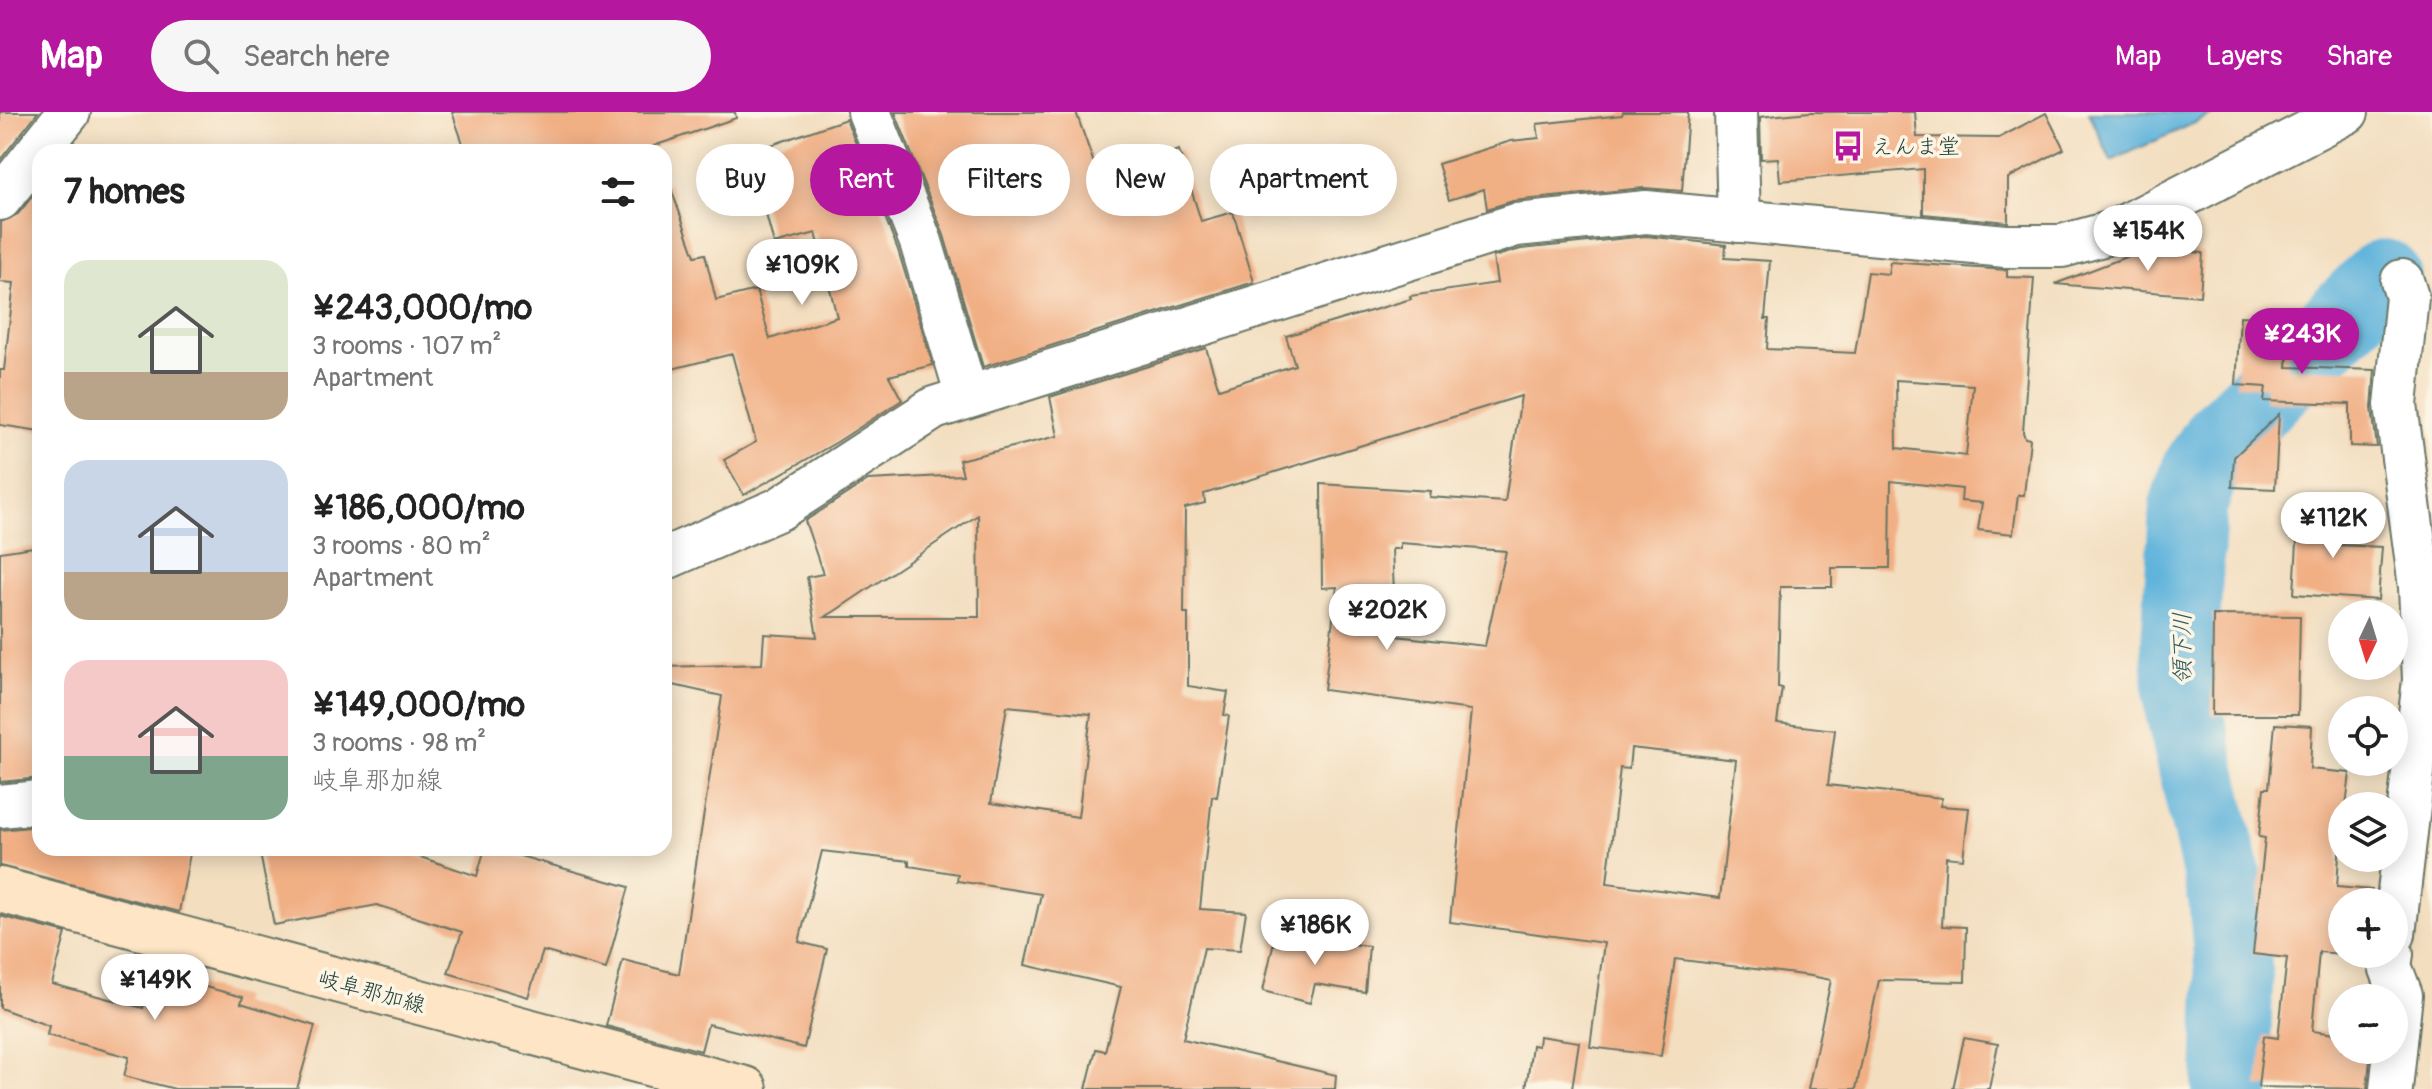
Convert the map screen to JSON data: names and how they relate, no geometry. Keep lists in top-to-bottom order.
{
  "streets": {
    "main road": ["岐阜那加線"]
  },
  "water": ["領下川"],
  "places": {
    "bus stop": ["えんま堂"]
  },
  "north": "bottom",
  "page": {
    "header": "Map",
    "search": "Search here",
    "nav": ["Map", "Layers", "Share"],
    "chip": [
      "Buy",
      "Rent",
      "Filters",
      "New",
      "Apartment"
    ],
    "heading": "7 homes",
    "price": [
      "¥154K",
      "¥109K",
      "¥243K",
      "¥112K",
      "¥202K",
      "¥186K",
      "¥149K"
    ],
    "list": [
      {
        "name": "¥243,000/mo",
        "note": "3 rooms · 107 m² · Apartment"
      },
      {
        "name": "¥186,000/mo",
        "note": "3 rooms · 80 m² · Apartment"
      },
      {
        "name": "¥149,000/mo",
        "note": "3 rooms · 98 m² · 岐阜那加線"
      }
    ],
    "map_buttons": ["+", "−"]
  }
}
